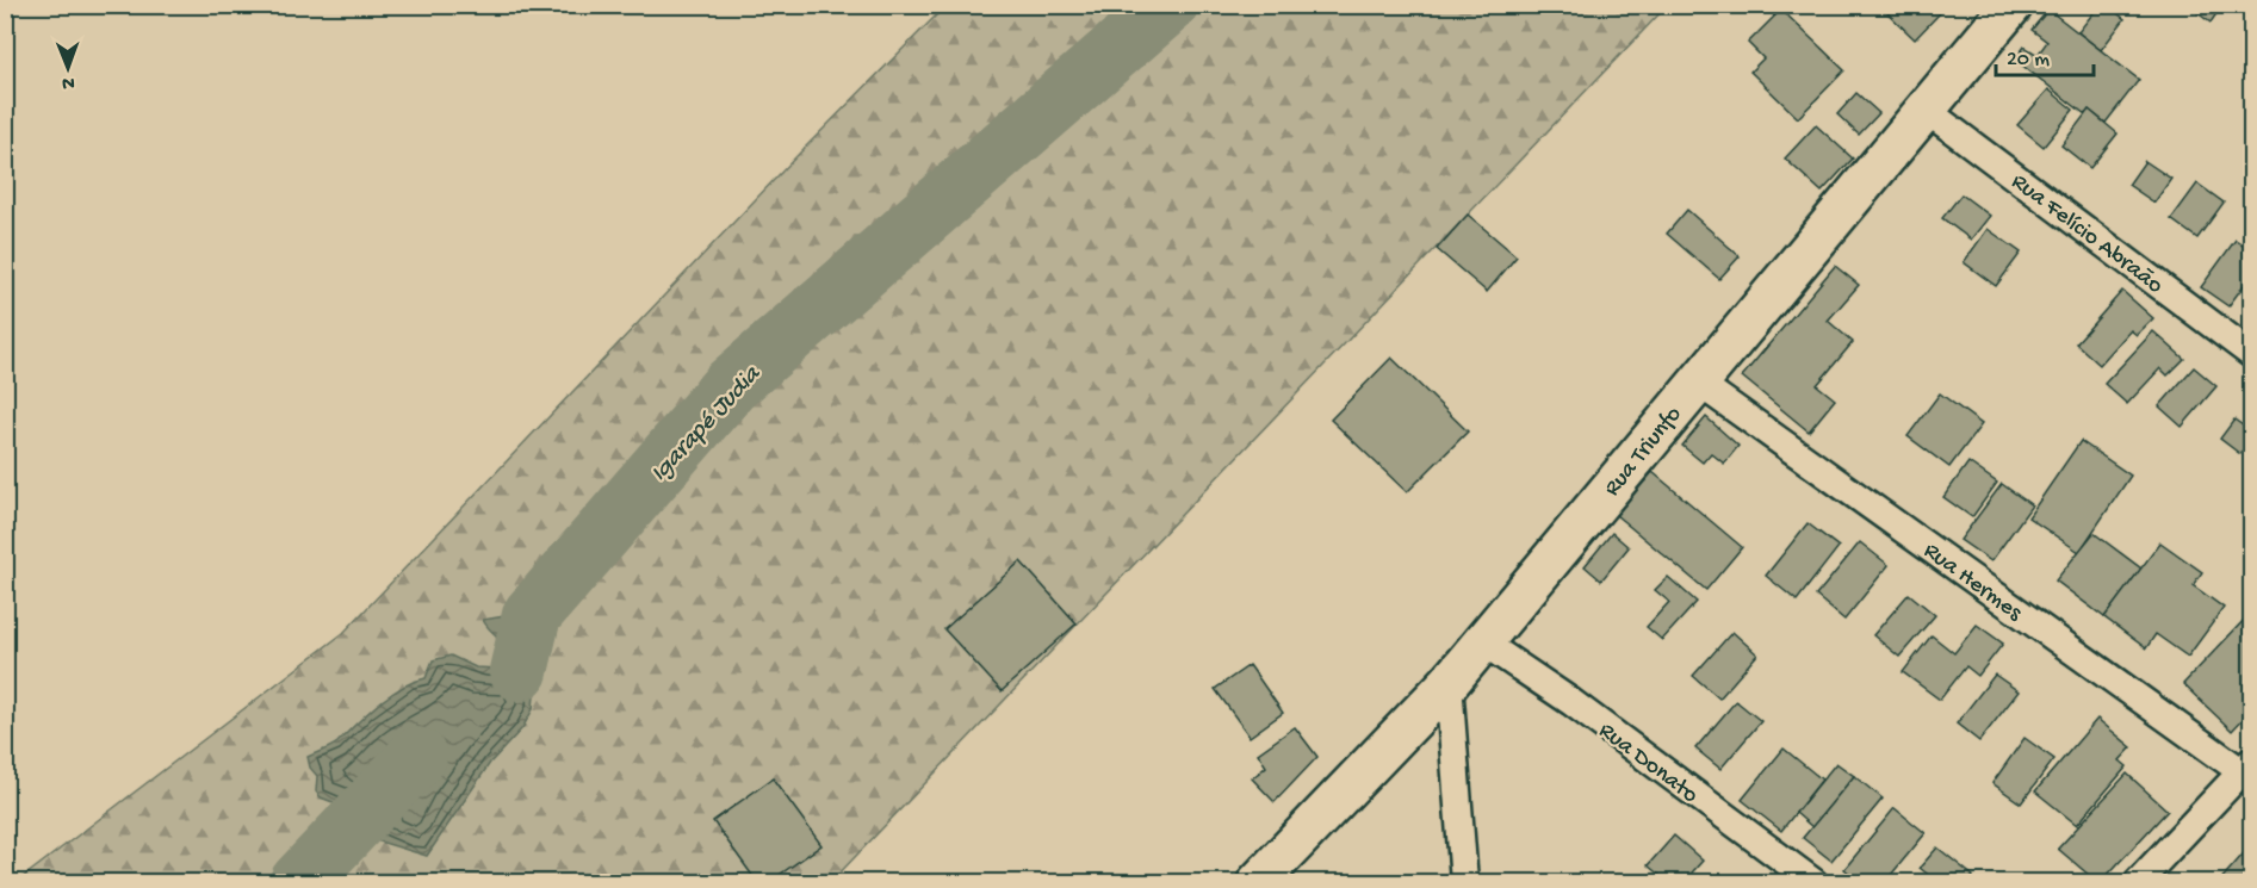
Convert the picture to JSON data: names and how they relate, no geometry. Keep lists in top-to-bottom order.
{
  "streets": {
    "street": [
      "Rua Felício Abraão",
      "Rua Triunfo",
      "Rua Hermes",
      "Rua Donato"
    ]
  },
  "crossings": [
    ["Rua Felício Abraão", "Rua Triunfo"],
    ["Rua Triunfo", "Rua Hermes"],
    ["Rua Triunfo", "Rua Donato"]
  ],
  "water": ["Igarapé Judia"],
  "scale_bar": "20 m",
  "north": "bottom"
}
